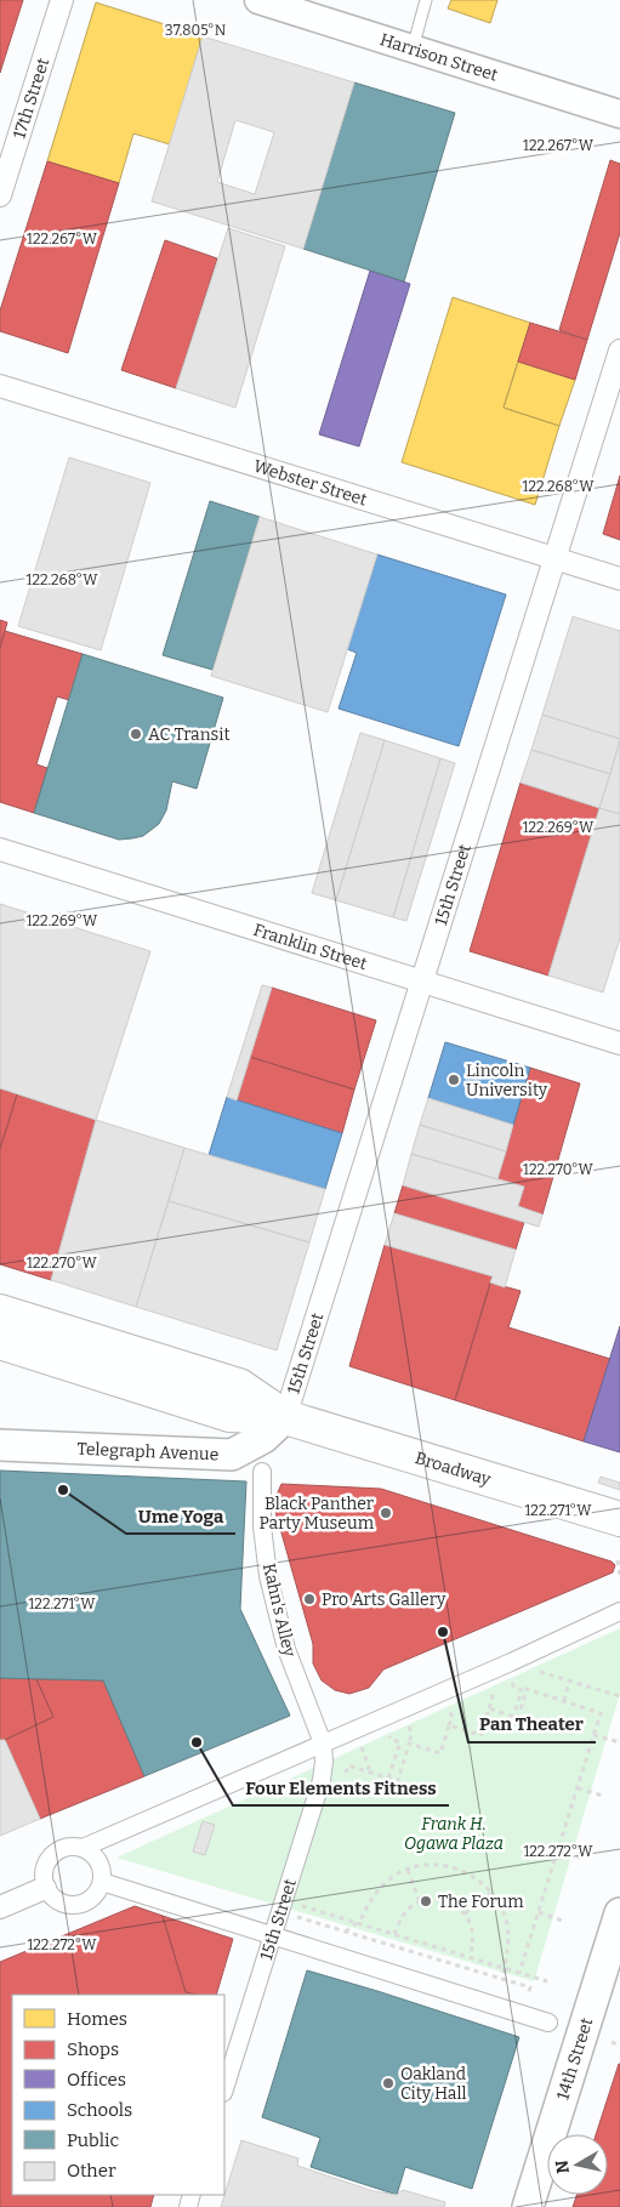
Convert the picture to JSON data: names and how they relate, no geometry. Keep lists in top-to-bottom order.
{
  "streets": {
    "main road": ["Telegraph Avenue", "Broadway", "14th Street"],
    "street": [
      "Harrison Street",
      "17th Street",
      "Webster Street",
      "15th Street",
      "Franklin Street",
      "Kahn's Alley"
    ]
  },
  "crossings": [
    ["Webster Street", "15th Street"],
    ["15th Street", "Franklin Street"],
    ["15th Street", "Telegraph Avenue"],
    ["15th Street", "Broadway"],
    ["15th Street", "Kahn's Alley"],
    ["Telegraph Avenue", "Broadway"]
  ],
  "parks": ["Frank H. Ogawa Plaza"],
  "places": [
    "AC Transit",
    "Lincoln University",
    "Ume Yoga",
    "Black Panther Party Museum",
    "Pro Arts Gallery",
    "Pan Theater",
    "Four Elements Fitness",
    "The Forum",
    "Oakland City Hall"
  ],
  "legend": [
    "Homes",
    "Shops",
    "Offices",
    "Schools",
    "Public",
    "Other"
  ],
  "north": "left",
  "coordinates": [
    "37.805°N",
    "122.267°W",
    "122.268°W",
    "122.269°W",
    "122.270°W",
    "122.271°W",
    "122.272°W"
  ]
}
